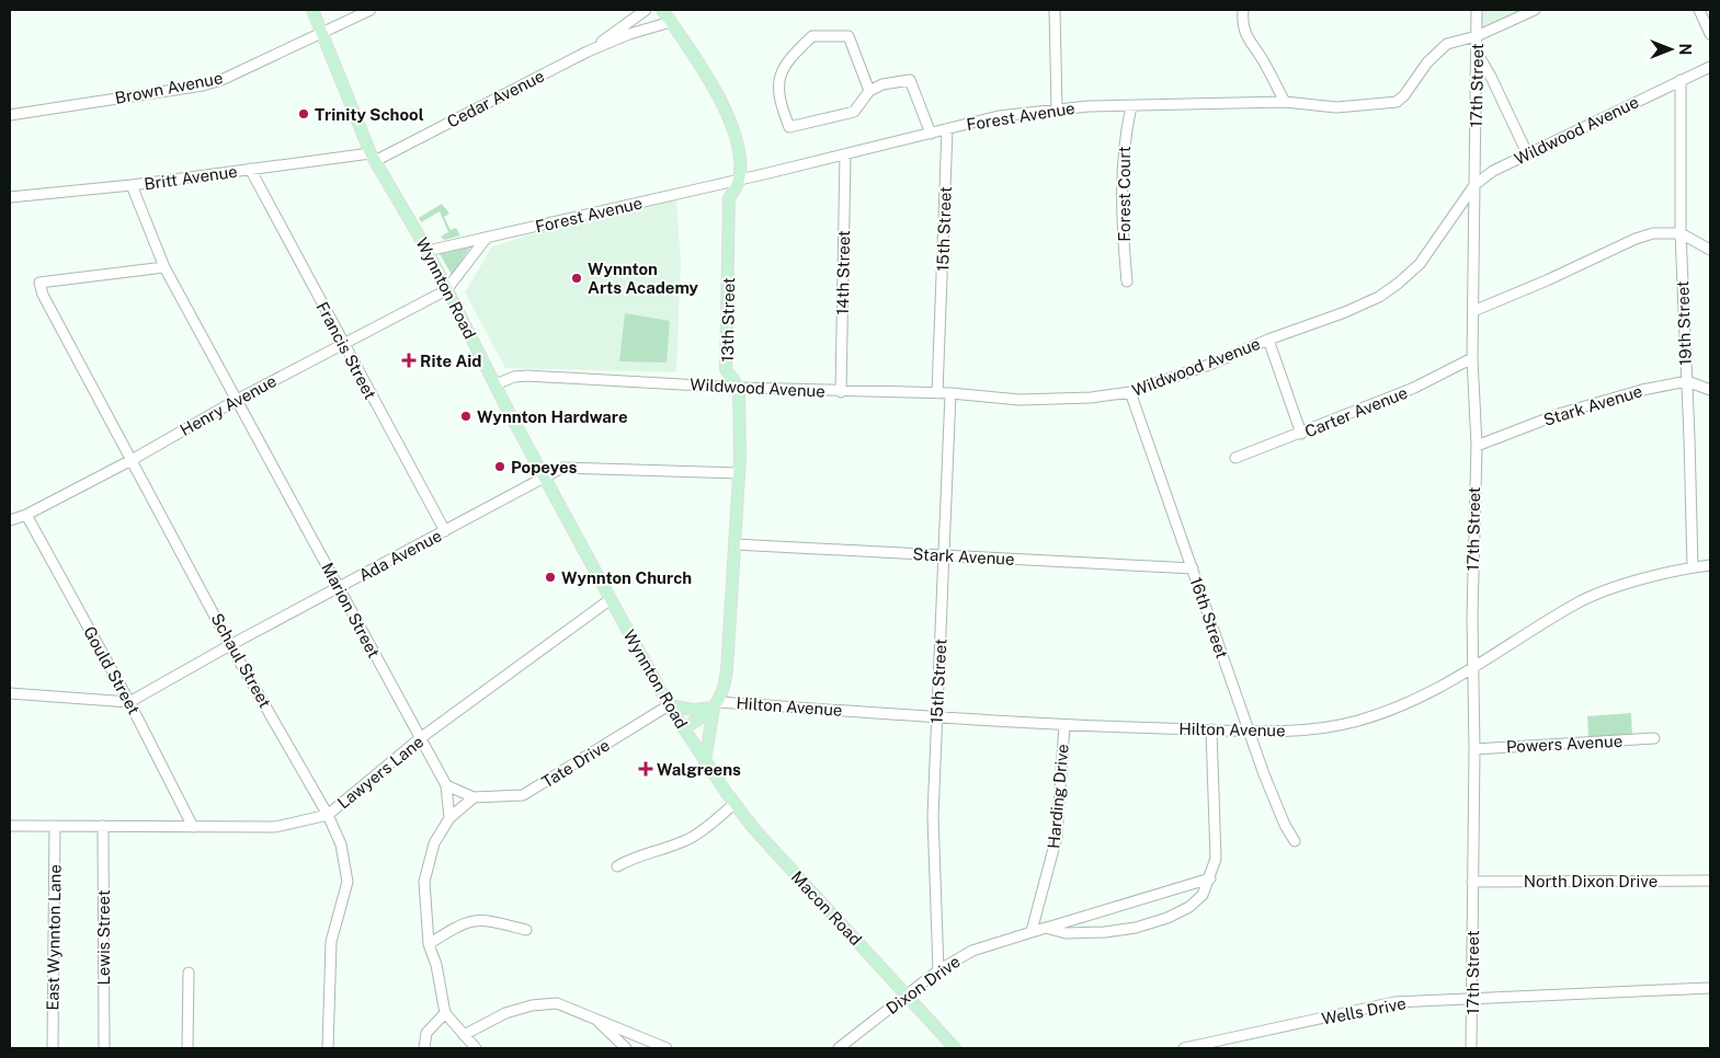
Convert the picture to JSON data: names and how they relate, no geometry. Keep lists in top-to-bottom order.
{
  "streets": {
    "main road": ["Wynnton Road", "13th Street", "Macon Road"],
    "street": [
      "17th Street",
      "Brown Avenue",
      "Cedar Avenue",
      "Forest Avenue",
      "Wildwood Avenue",
      "Britt Avenue",
      "Forest Court",
      "15th Street",
      "14th Street",
      "19th Street",
      "Francis Street",
      "Henry Avenue",
      "Stark Avenue",
      "Carter Avenue",
      "Ada Avenue",
      "Marion Street",
      "16th Street",
      "Schaul Street",
      "Gould Street",
      "Hilton Avenue",
      "Powers Avenue",
      "Tate Drive",
      "Lawyers Lane",
      "Harding Drive",
      "North Dixon Drive",
      "East Wynnton Lane",
      "Lewis Street",
      "Dixon Drive",
      "Wells Drive"
    ]
  },
  "crossings": [
    ["17th Street", "Forest Avenue"],
    ["17th Street", "Wildwood Avenue"],
    ["17th Street", "Stark Avenue"],
    ["17th Street", "Carter Avenue"],
    ["17th Street", "Hilton Avenue"],
    ["17th Street", "Powers Avenue"],
    ["17th Street", "North Dixon Drive"],
    ["17th Street", "Wells Drive"],
    ["Brown Avenue", "Wynnton Road"],
    ["Cedar Avenue", "Britt Avenue"],
    ["Cedar Avenue", "Wynnton Road"],
    ["Forest Avenue", "Forest Court"],
    ["Forest Avenue", "15th Street"],
    ["Forest Avenue", "14th Street"],
    ["Forest Avenue", "Wynnton Road"],
    ["Forest Avenue", "13th Street"],
    ["Wildwood Avenue", "15th Street"],
    ["Wildwood Avenue", "14th Street"],
    ["Wildwood Avenue", "Wynnton Road"],
    ["Wildwood Avenue", "13th Street"],
    ["Wildwood Avenue", "19th Street"],
    ["Wildwood Avenue", "16th Street"],
    ["Britt Avenue", "Wynnton Road"],
    ["Britt Avenue", "Francis Street"],
    ["Britt Avenue", "Marion Street"],
    ["15th Street", "Stark Avenue"],
    ["15th Street", "Hilton Avenue"],
    ["15th Street", "Dixon Drive"],
    ["Wynnton Road", "13th Street"],
    ["Wynnton Road", "Henry Avenue"],
    ["Wynnton Road", "Ada Avenue"],
    ["Wynnton Road", "Tate Drive"],
    ["Wynnton Road", "Lawyers Lane"],
    ["Wynnton Road", "Macon Road"],
    ["13th Street", "Stark Avenue"],
    ["13th Street", "Hilton Avenue"],
    ["13th Street", "Macon Road"],
    ["19th Street", "Stark Avenue"],
    ["19th Street", "Hilton Avenue"],
    ["Francis Street", "Henry Avenue"],
    ["Francis Street", "Ada Avenue"],
    ["Henry Avenue", "Marion Street"],
    ["Henry Avenue", "Schaul Street"],
    ["Henry Avenue", "Gould Street"],
    ["Stark Avenue", "16th Street"],
    ["Ada Avenue", "Marion Street"],
    ["Ada Avenue", "Schaul Street"],
    ["Ada Avenue", "Gould Street"],
    ["Marion Street", "Schaul Street"],
    ["Marion Street", "Tate Drive"],
    ["Marion Street", "Lawyers Lane"],
    ["16th Street", "Hilton Avenue"],
    ["Schaul Street", "Lawyers Lane"],
    ["Gould Street", "Lawyers Lane"],
    ["Hilton Avenue", "Harding Drive"],
    ["Hilton Avenue", "Dixon Drive"],
    ["Lawyers Lane", "East Wynnton Lane"],
    ["Lawyers Lane", "Lewis Street"],
    ["Harding Drive", "Dixon Drive"],
    ["Macon Road", "Dixon Drive"]
  ],
  "places": {
    "other": [
      "Trinity School",
      "Wynnton Arts Academy",
      "Wynnton Hardware",
      "Popeyes",
      "Wynnton Church"
    ],
    "health": ["Rite Aid", "Walgreens"]
  },
  "north": "right"
}
